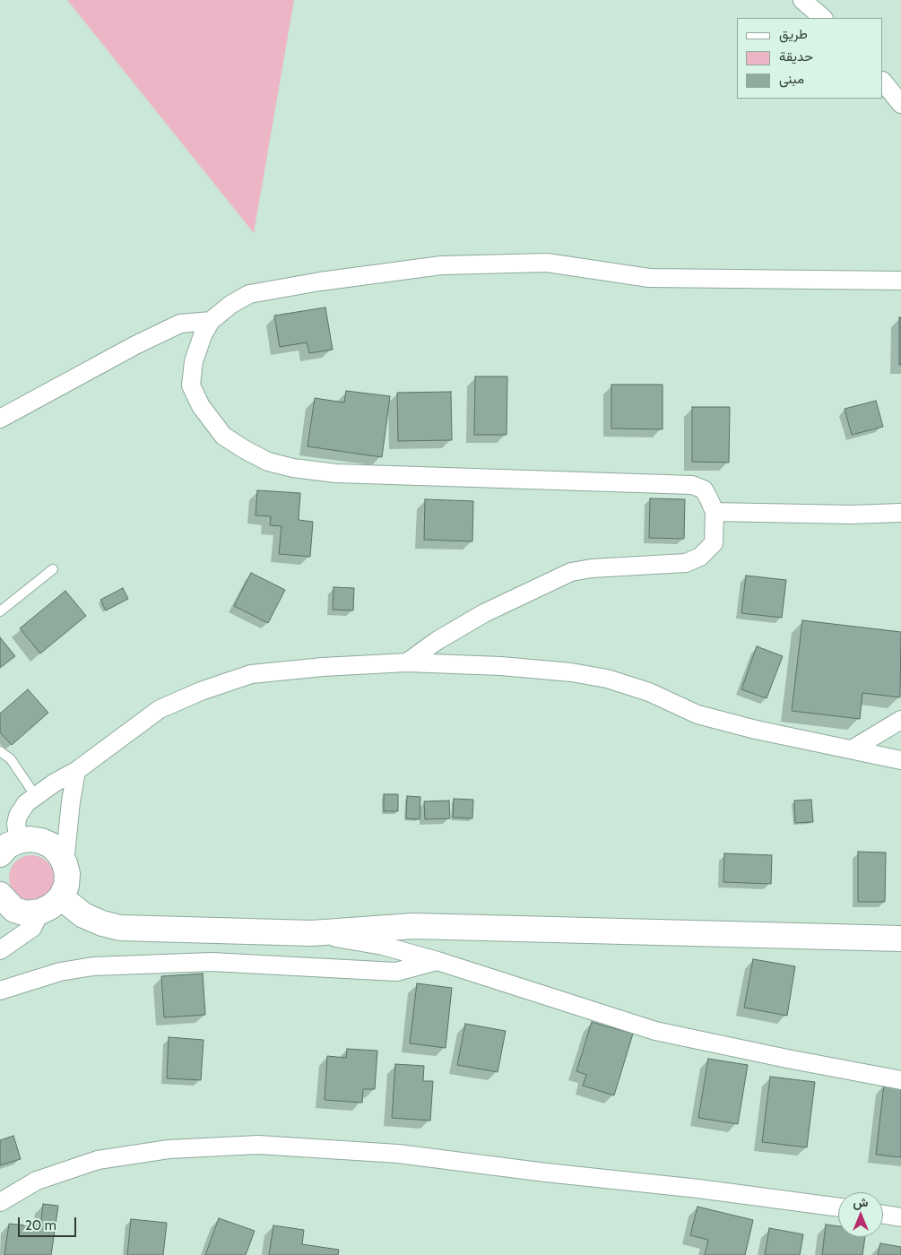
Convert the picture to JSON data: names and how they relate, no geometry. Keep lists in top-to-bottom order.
{
  "legend": ["طريق", "حديقة", "مبنى"],
  "scale_bar": "20 m",
  "north": "top"
}
